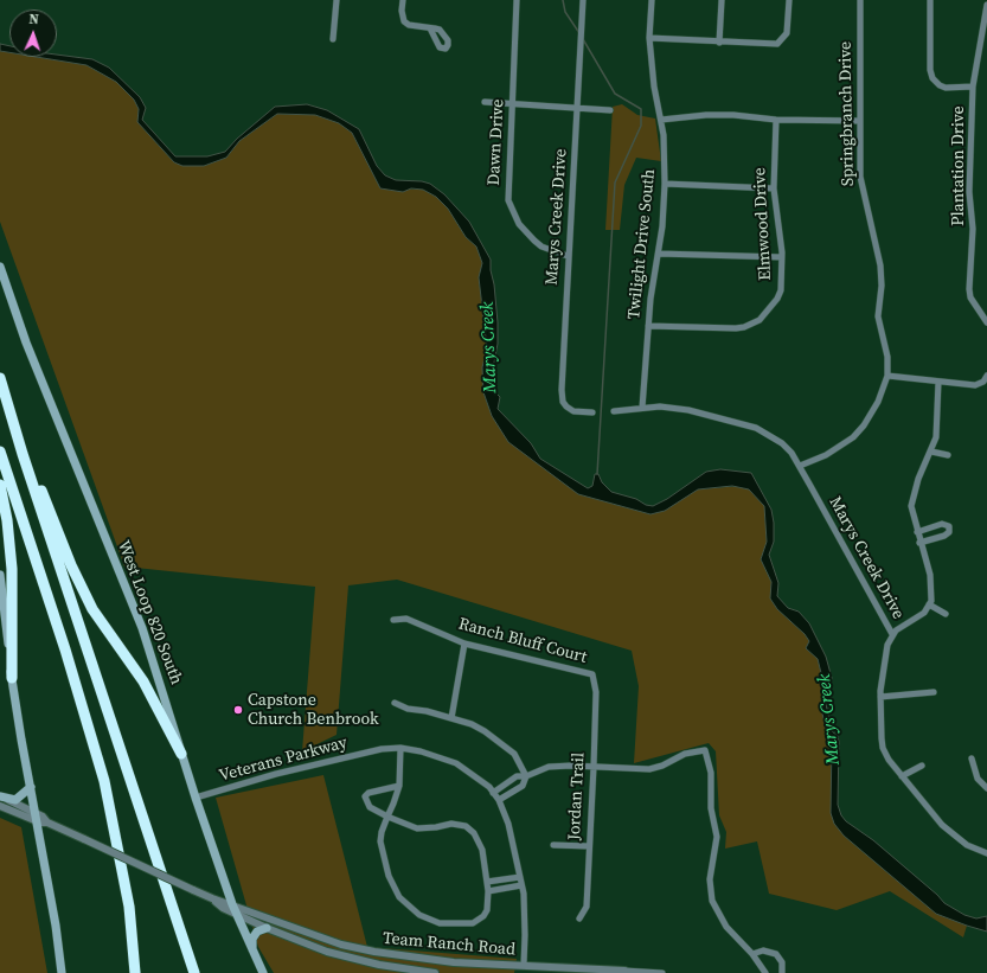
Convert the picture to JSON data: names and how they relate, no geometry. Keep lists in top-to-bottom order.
{
  "streets": {
    "main road": ["West Loop 820 South"],
    "street": [
      "Springbranch Drive",
      "Dawn Drive",
      "Plantation Drive",
      "Marys Creek Drive",
      "Elmwood Drive",
      "Twilight Drive South",
      "Ranch Bluff Court",
      "Veterans Parkway",
      "Jordan Trail",
      "Team Ranch Road"
    ]
  },
  "crossings": [
    ["Springbranch Drive", "Marys Creek Drive"],
    ["Dawn Drive", "Marys Creek Drive"],
    ["Marys Creek Drive", "Twilight Drive South"],
    ["Elmwood Drive", "Twilight Drive South"],
    ["West Loop 820 South", "Veterans Parkway"],
    ["West Loop 820 South", "Team Ranch Road"],
    ["Ranch Bluff Court", "Jordan Trail"],
    ["Veterans Parkway", "Team Ranch Road"]
  ],
  "water": ["Marys Creek"],
  "places": ["Capstone Church Benbrook"],
  "north": "top"
}
